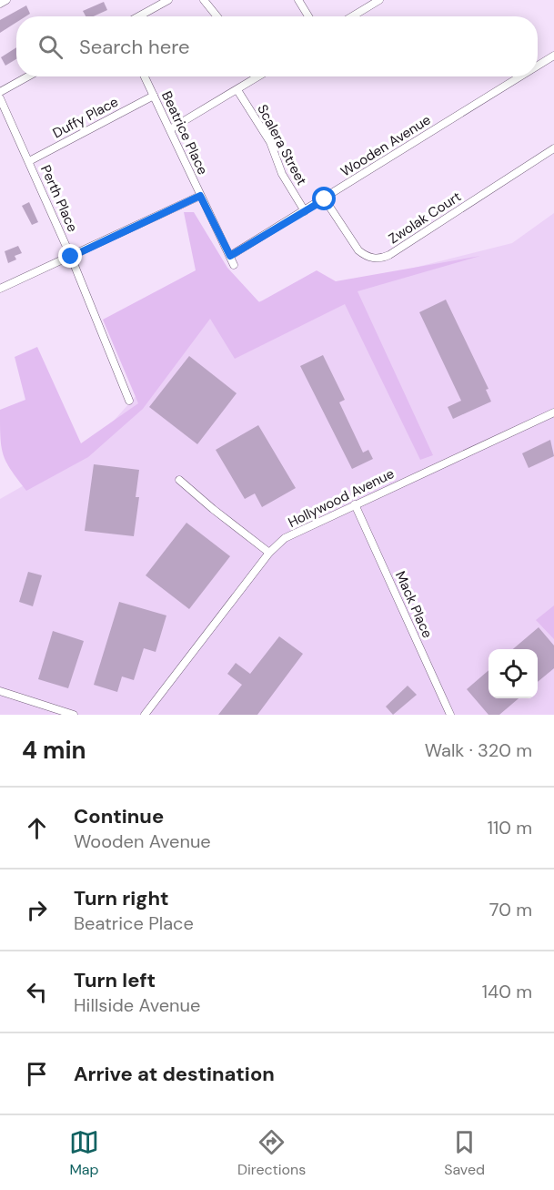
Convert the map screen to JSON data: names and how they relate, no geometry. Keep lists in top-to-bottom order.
{
  "streets": {
    "street": [
      "Duffy Place",
      "Beatrice Place",
      "Scalera Street",
      "Wooden Avenue",
      "Perth Place",
      "Zwolak Court",
      "Hollywood Avenue",
      "Mack Place"
    ]
  },
  "crossings": [
    ["Duffy Place", "Beatrice Place"],
    ["Duffy Place", "Perth Place"],
    ["Beatrice Place", "Wooden Avenue"],
    ["Scalera Street", "Wooden Avenue"],
    ["Wooden Avenue", "Zwolak Court"],
    ["Hollywood Avenue", "Mack Place"]
  ],
  "page": {
    "search": "Search here",
    "heading": ["4 min", "Walk · 320 m"],
    "list": [
      ["Continue", "Wooden Avenue", "110 m"],
      ["Turn right", "Beatrice Place", "70 m"],
      ["Turn left", "Hillside Avenue", "140 m"],
      "Arrive at destination"
    ],
    "nav": ["Map", "Directions", "Saved"]
  }
}
